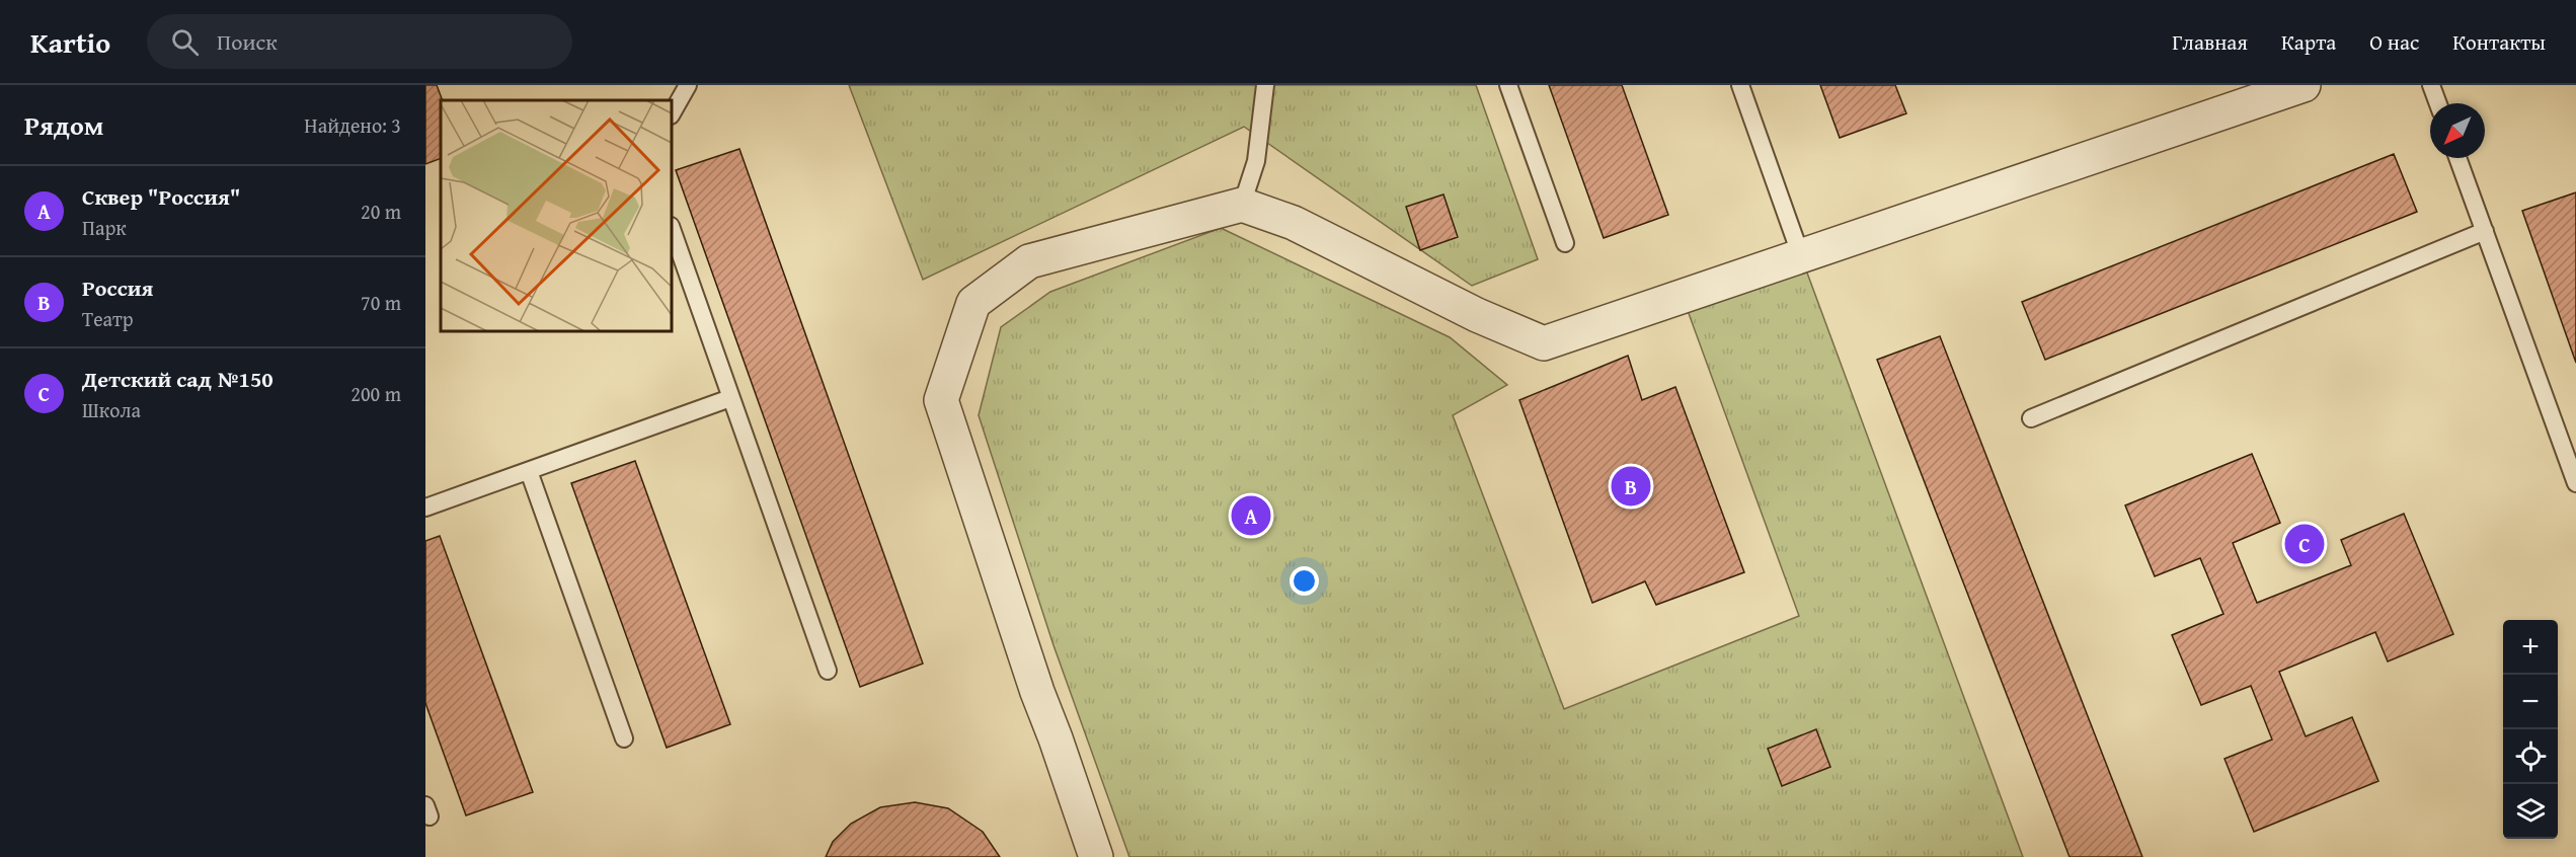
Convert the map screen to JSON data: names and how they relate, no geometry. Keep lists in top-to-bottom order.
{
  "north": "bottom left",
  "page": {
    "header": "Kartio",
    "search": "Поиск",
    "nav": [
      "Главная",
      "Карта",
      "О нас",
      "Контакты"
    ],
    "heading": ["Рядом", "Найдено: 3"],
    "list": [
      {
        "mark": "A",
        "name": "Сквер \"Россия\"",
        "note": "Парк",
        "value": "20 m"
      },
      {
        "mark": "B",
        "name": "Россия",
        "note": "Театр",
        "value": "70 m"
      },
      {
        "mark": "C",
        "name": "Детский сад №150",
        "note": "Школа",
        "value": "200 m"
      }
    ],
    "pins": ["B", "A", "C"],
    "map_buttons": ["+", "−"]
  }
}
